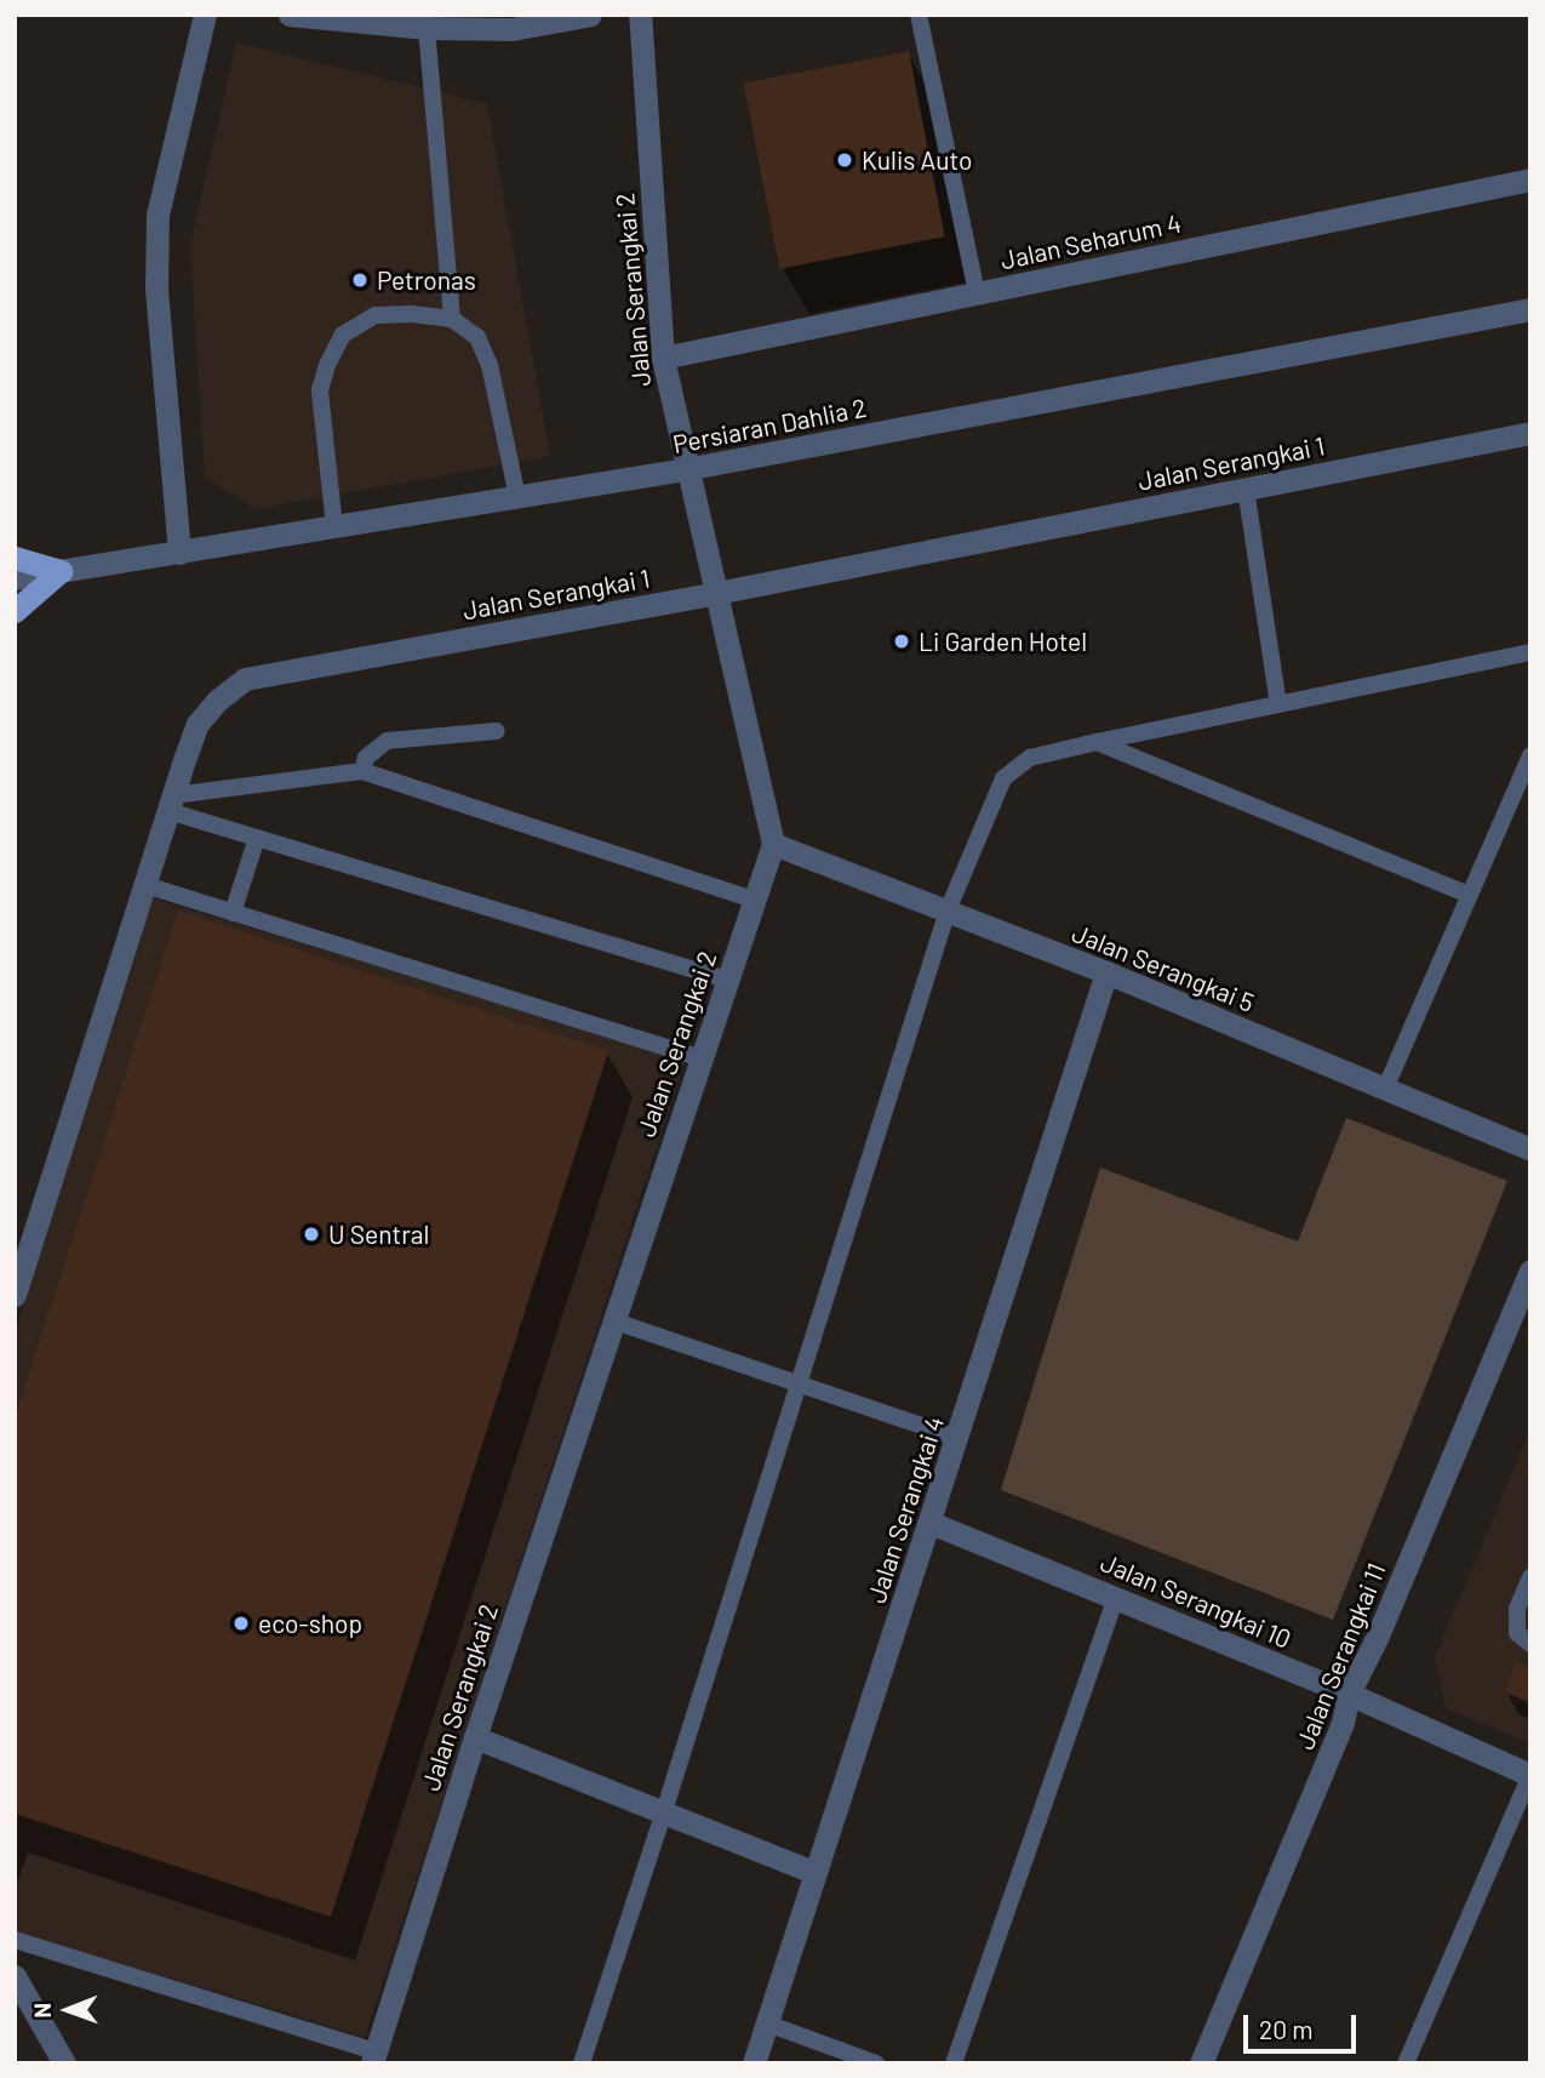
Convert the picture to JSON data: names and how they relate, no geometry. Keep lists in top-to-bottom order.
{
  "streets": {
    "street": [
      "Jalan Seharum 4",
      "Jalan Serangkai 2",
      "Persiaran Dahlia 2",
      "Jalan Serangkai 1",
      "Jalan Serangkai 5",
      "Jalan Serangkai 4",
      "Jalan Serangkai 10",
      "Jalan Serangkai 11"
    ]
  },
  "crossings": [
    ["Jalan Seharum 4", "Jalan Serangkai 2"],
    ["Jalan Serangkai 2", "Persiaran Dahlia 2"],
    ["Jalan Serangkai 2", "Jalan Serangkai 1"],
    ["Jalan Serangkai 2", "Jalan Serangkai 5"],
    ["Jalan Serangkai 5", "Jalan Serangkai 4"],
    ["Jalan Serangkai 4", "Jalan Serangkai 10"],
    ["Jalan Serangkai 10", "Jalan Serangkai 11"]
  ],
  "places": [
    "Kulis Auto",
    "Petronas",
    "Li Garden Hotel",
    "U Sentral",
    "eco-shop"
  ],
  "scale_bar": "20 m",
  "north": "left"
}
